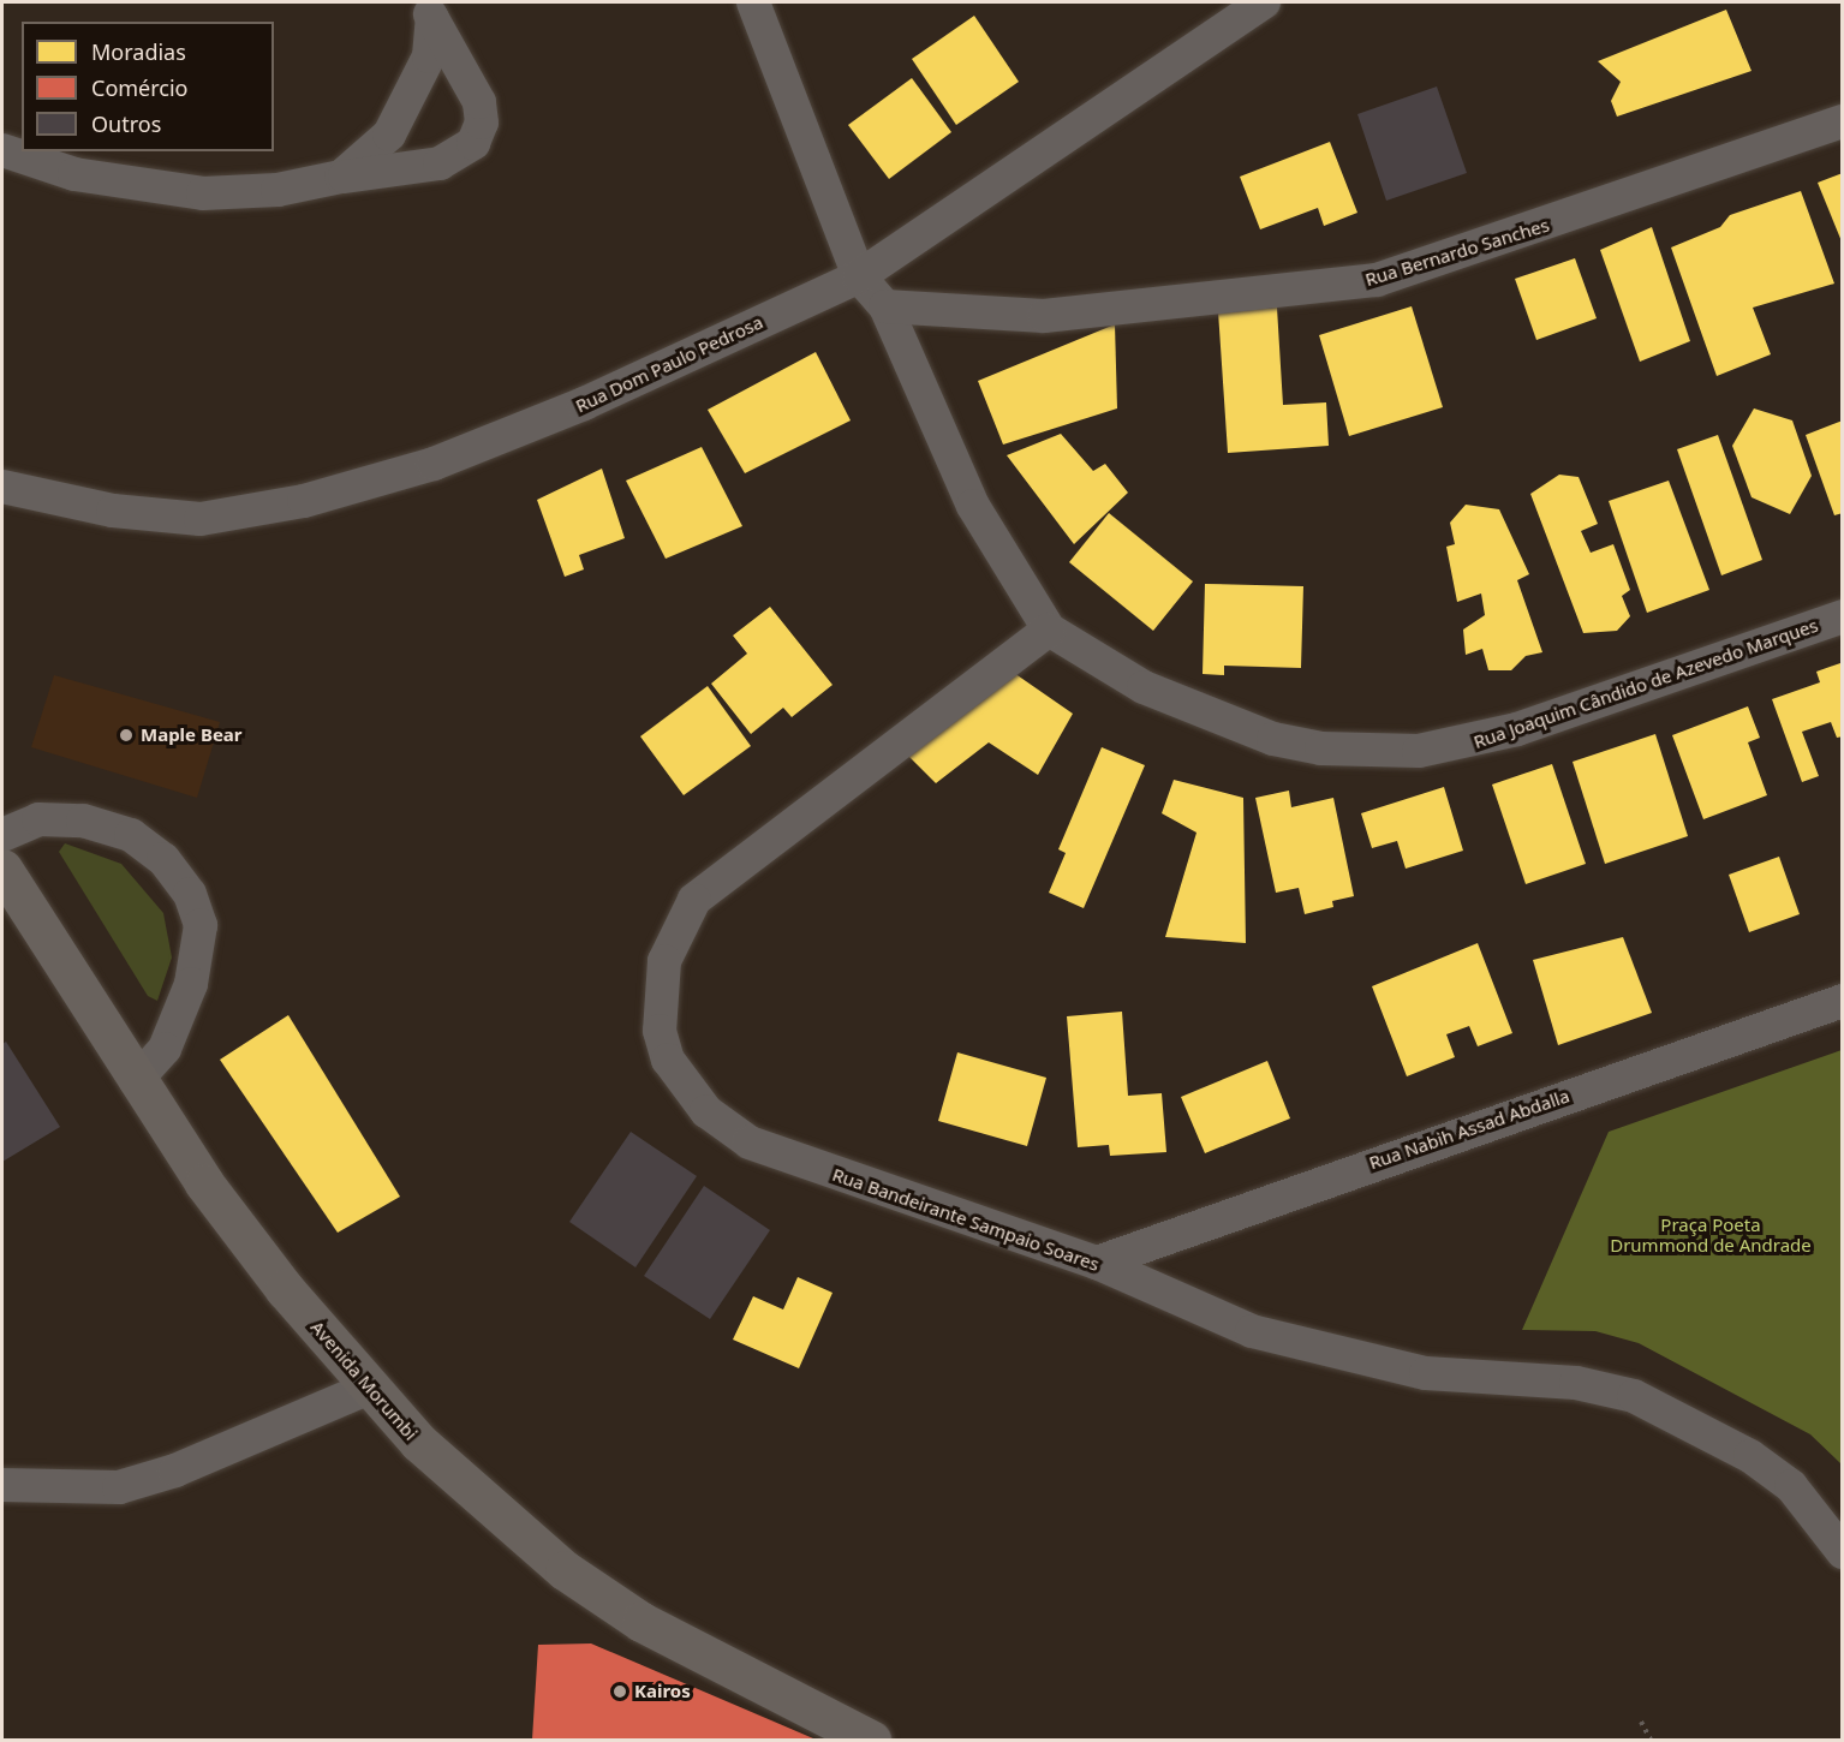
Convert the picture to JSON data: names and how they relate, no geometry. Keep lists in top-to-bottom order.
{
  "streets": {
    "main road": ["Avenida Morumbi"],
    "street": [
      "Rua Bernardo Sanches",
      "Rua Dom Paulo Pedrosa",
      "Rua Joaquim Cândido de Azevedo Marques",
      "Rua Nabih Assad Abdalla",
      "Rua Bandeirante Sampaio Soares"
    ]
  },
  "crossings": [
    ["Rua Bernardo Sanches", "Rua Joaquim Cândido de Azevedo Marques"],
    ["Rua Dom Paulo Pedrosa", "Rua Joaquim Cândido de Azevedo Marques"],
    ["Rua Joaquim Cândido de Azevedo Marques", "Rua Bandeirante Sampaio Soares"],
    ["Rua Nabih Assad Abdalla", "Rua Bandeirante Sampaio Soares"]
  ],
  "parks": ["Praça Poeta Drummond de Andrade"],
  "places": ["Maple Bear", "Kairos"],
  "legend": ["Moradias", "Comércio", "Outros"]
}
